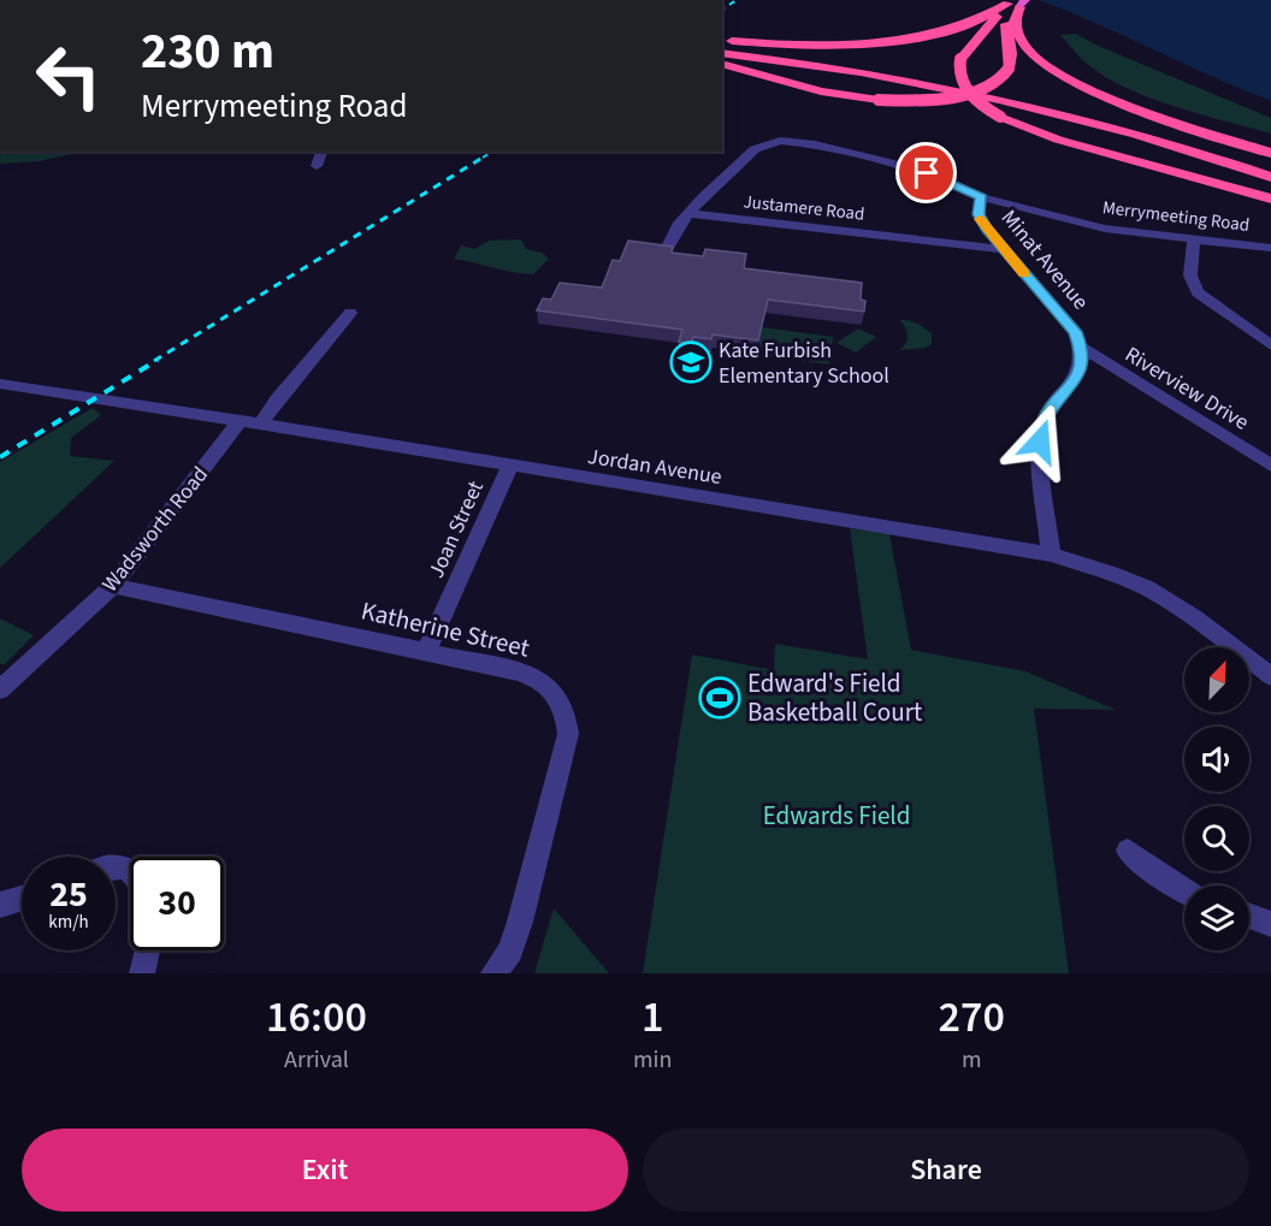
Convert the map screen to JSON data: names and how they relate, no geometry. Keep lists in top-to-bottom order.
{
  "streets": {
    "street": [
      "Justamere Road",
      "Merrymeeting Road",
      "Minat Avenue",
      "Riverview Drive",
      "Jordan Avenue",
      "Wadsworth Road",
      "Joan Street",
      "Katherine Street"
    ]
  },
  "crossings": [
    ["Justamere Road", "Merrymeeting Road"],
    ["Justamere Road", "Minat Avenue"],
    ["Merrymeeting Road", "Minat Avenue"],
    ["Minat Avenue", "Riverview Drive"],
    ["Jordan Avenue", "Wadsworth Road"],
    ["Jordan Avenue", "Joan Street"],
    ["Wadsworth Road", "Katherine Street"],
    ["Joan Street", "Katherine Street"]
  ],
  "parks": ["Edwards Field"],
  "places": {
    "school or university": ["Kate Furbish Elementary School"],
    "sports": ["Edward's Field Basketball Court"]
  },
  "north": "top right",
  "page": {
    "turn": ["230 m", "Merrymeeting Road"],
    "speed": "25 km/h",
    "limit": "30",
    "eta": [
      "16:00",
      "Arrival",
      "1",
      "min",
      "270",
      "m"
    ],
    "buttons": ["Exit", "Share"]
  }
}
